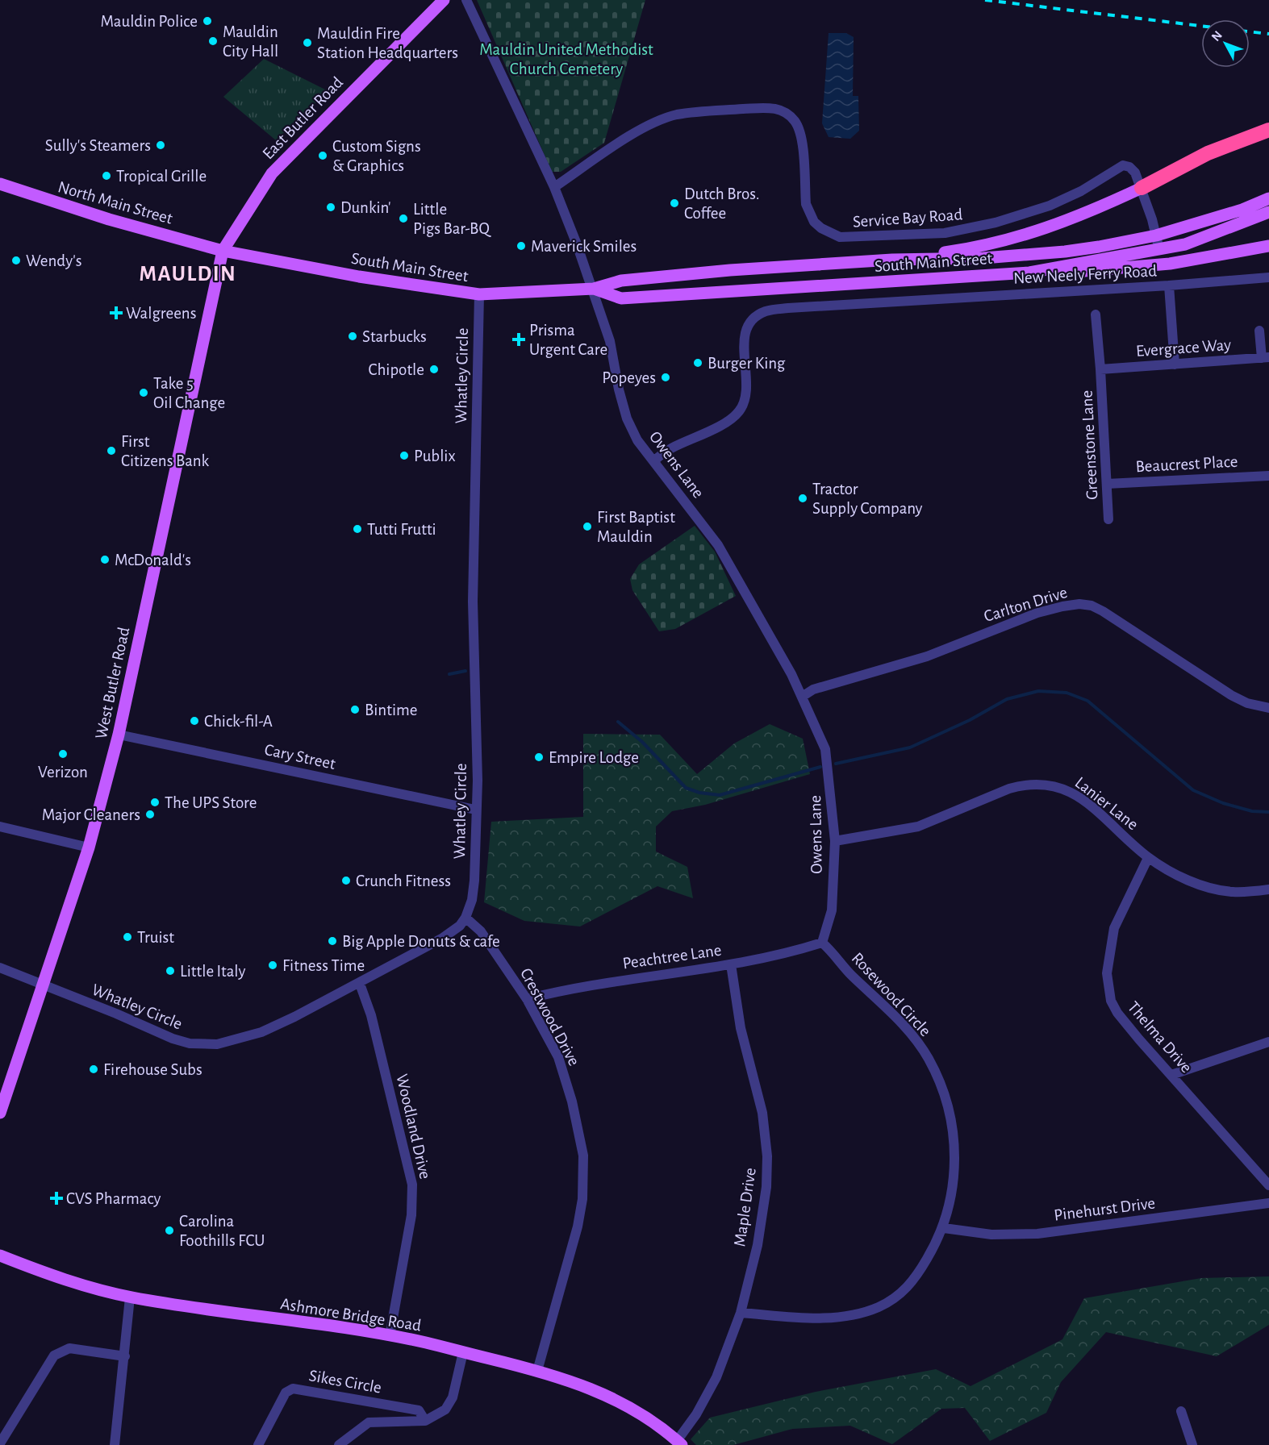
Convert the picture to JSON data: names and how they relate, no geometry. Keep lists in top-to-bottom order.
{
  "streets": {
    "main road": [
      "East Butler Road",
      "North Main Street",
      "South Main Street",
      "West Butler Road",
      "Ashmore Bridge Road"
    ],
    "street": [
      "Service Bay Road",
      "New Neely Ferry Road",
      "Evergrace Way",
      "Whatley Circle",
      "Greenstone Lane",
      "Beaucrest Place",
      "Owens Lane",
      "Carlton Drive",
      "Cary Street",
      "Lanier Lane",
      "Peachtree Lane",
      "Rosewood Circle",
      "Crestwood Drive",
      "Thelma Drive",
      "Woodland Drive",
      "Maple Drive",
      "Pinehurst Drive",
      "Sikes Circle"
    ]
  },
  "crossings": [
    ["East Butler Road", "North Main Street"],
    ["East Butler Road", "South Main Street"],
    ["East Butler Road", "West Butler Road"],
    ["North Main Street", "South Main Street"],
    ["North Main Street", "West Butler Road"],
    ["Service Bay Road", "South Main Street"],
    ["Service Bay Road", "Owens Lane"],
    ["South Main Street", "Whatley Circle"],
    ["South Main Street", "Owens Lane"],
    ["South Main Street", "West Butler Road"],
    ["New Neely Ferry Road", "Owens Lane"],
    ["Evergrace Way", "Greenstone Lane"],
    ["Whatley Circle", "West Butler Road"],
    ["Whatley Circle", "Cary Street"],
    ["Whatley Circle", "Crestwood Drive"],
    ["Whatley Circle", "Woodland Drive"],
    ["Greenstone Lane", "Beaucrest Place"],
    ["Owens Lane", "Carlton Drive"],
    ["Owens Lane", "Lanier Lane"],
    ["Owens Lane", "Peachtree Lane"],
    ["Owens Lane", "Rosewood Circle"],
    ["West Butler Road", "Cary Street"],
    ["Lanier Lane", "Thelma Drive"],
    ["Peachtree Lane", "Rosewood Circle"],
    ["Peachtree Lane", "Crestwood Drive"],
    ["Peachtree Lane", "Maple Drive"],
    ["Rosewood Circle", "Maple Drive"],
    ["Rosewood Circle", "Pinehurst Drive"],
    ["Crestwood Drive", "Ashmore Bridge Road"],
    ["Woodland Drive", "Ashmore Bridge Road"],
    ["Maple Drive", "Ashmore Bridge Road"]
  ],
  "districts": ["MAULDIN"],
  "parks": ["Mauldin United Methodist Church Cemetery"],
  "places": {
    "other": [
      "Mauldin Police",
      "Mauldin City Hall",
      "Mauldin Fire Station Headquarters",
      "Sully's Steamers",
      "Custom Signs & Graphics",
      "Tropical Grille",
      "Dutch Bros. Coffee",
      "Dunkin'",
      "Little Pigs Bar-BQ",
      "Maverick Smiles",
      "Wendy's",
      "Starbucks",
      "Burger King",
      "Chipotle",
      "Popeyes",
      "Take 5 Oil Change",
      "First Citizens Bank",
      "Publix",
      "Tractor Supply Company",
      "First Baptist Mauldin",
      "Tutti Frutti",
      "McDonald's",
      "Bintime",
      "Chick-fil-A",
      "Verizon",
      "Empire Lodge",
      "The UPS Store",
      "Major Cleaners",
      "Crunch Fitness",
      "Truist",
      "Big Apple Donuts & cafe",
      "Fitness Time",
      "Little Italy",
      "Firehouse Subs",
      "Carolina Foothills FCU"
    ],
    "health": ["Walgreens", "Prisma Urgent Care", "CVS Pharmacy"]
  },
  "north": "top left"
}
